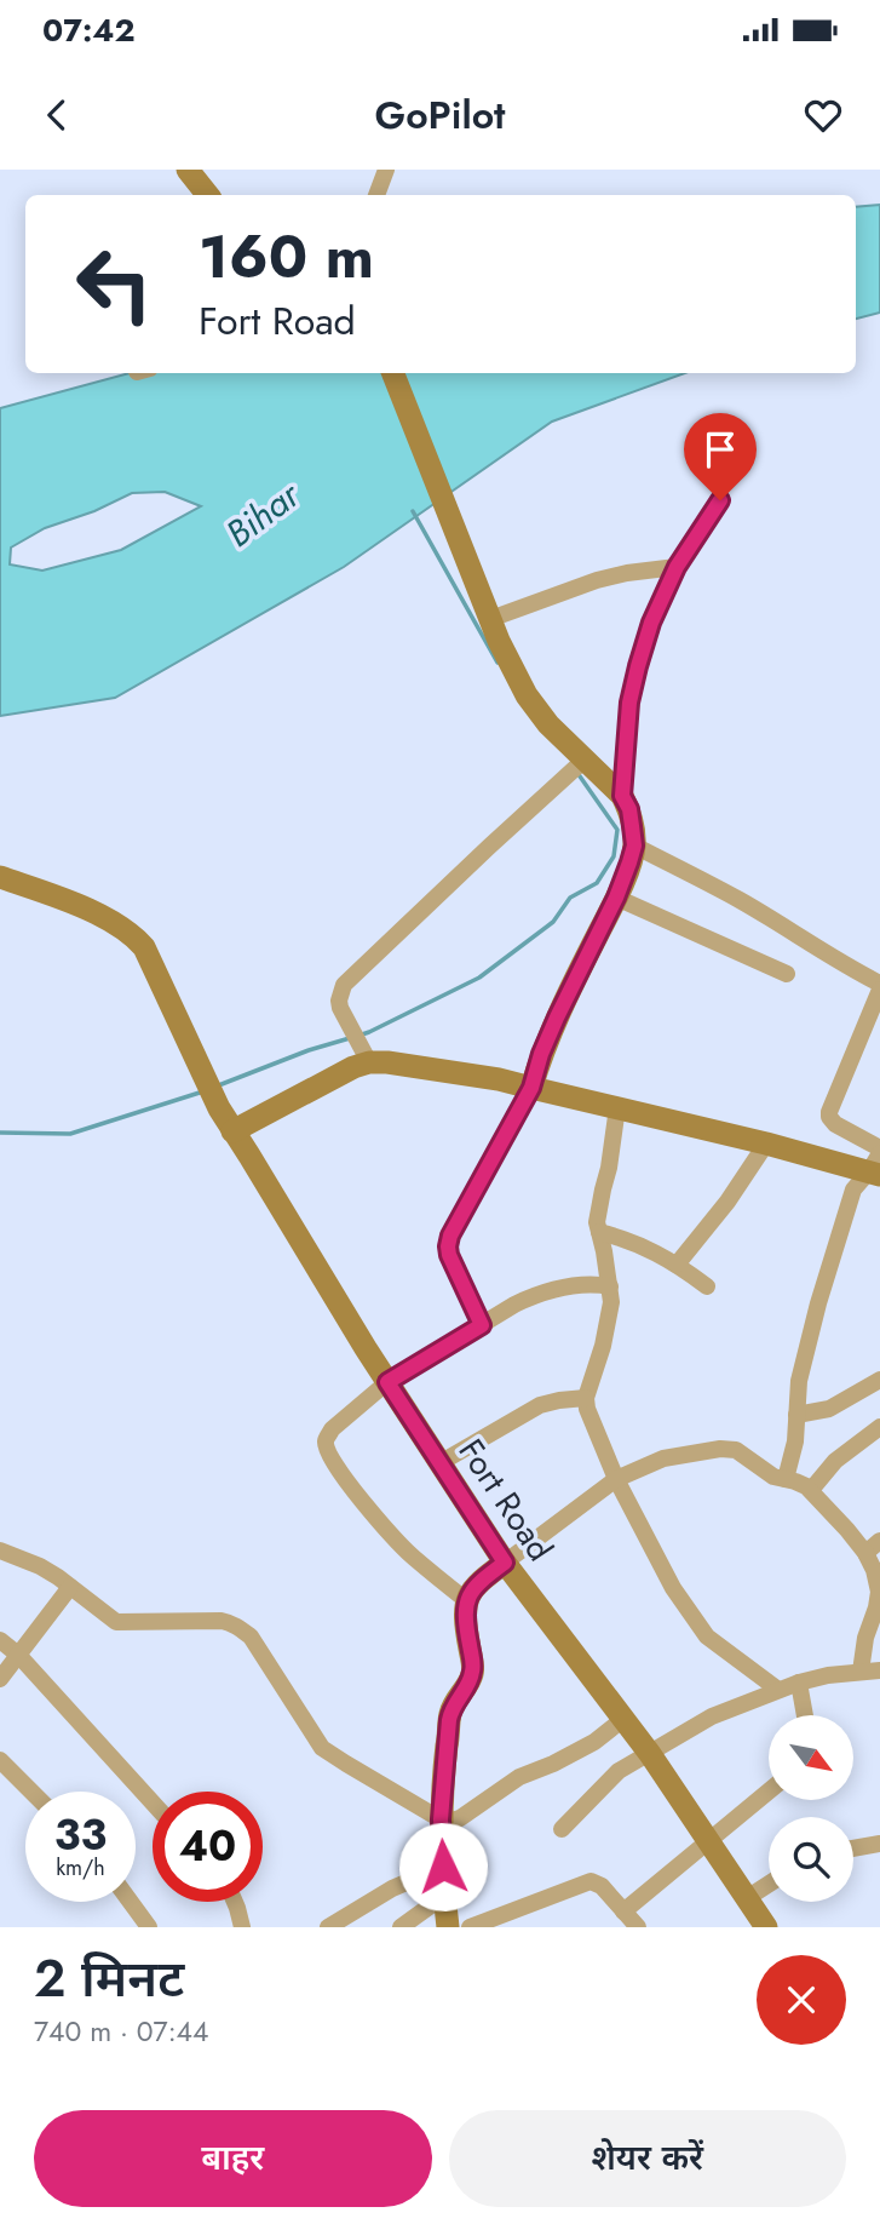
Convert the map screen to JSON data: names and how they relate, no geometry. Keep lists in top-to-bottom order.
{
  "streets": {
    "street": ["Fort Road"]
  },
  "water": ["Bihar"],
  "north": "bottom right",
  "page": {
    "status": "07:42",
    "header": "GoPilot",
    "turn": ["160 m", "Fort Road"],
    "speed": "33 km/h",
    "limit": "40",
    "heading": ["2 मिनट", "740 m · 07:44"],
    "buttons": ["बाहर", "शेयर करें"]
  }
}
